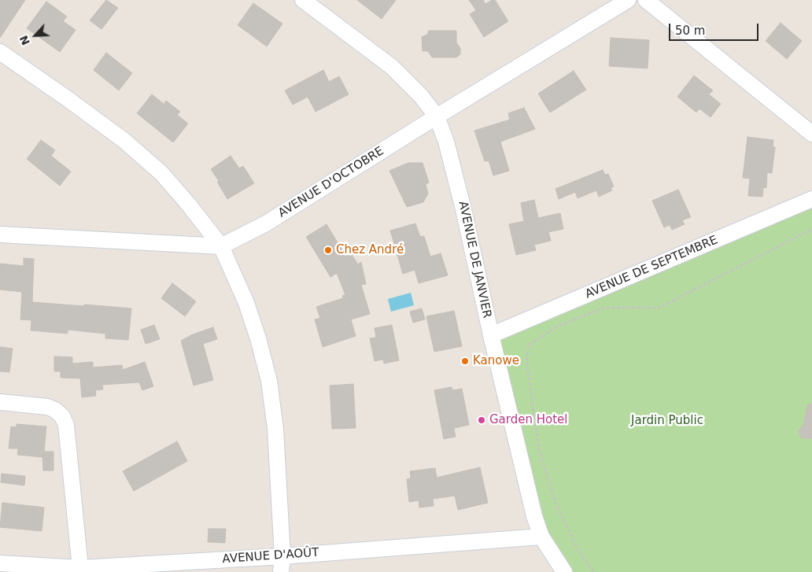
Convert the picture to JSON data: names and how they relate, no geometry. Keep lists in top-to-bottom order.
{
  "streets": {
    "street": [
      "AVENUE D'OCTOBRE",
      "AVENUE DE JANVIER",
      "AVENUE DE SEPTEMBRE",
      "AVENUE D'AOÛT"
    ]
  },
  "crossings": [
    ["AVENUE D'OCTOBRE", "AVENUE DE JANVIER"],
    ["AVENUE DE JANVIER", "AVENUE DE SEPTEMBRE"],
    ["AVENUE DE JANVIER", "AVENUE D'AOÛT"]
  ],
  "parks": ["Jardin Public"],
  "places": ["Chez André", "Kanowe", "Garden Hotel"],
  "scale_bar": "50 m",
  "north": "bottom left"
}
